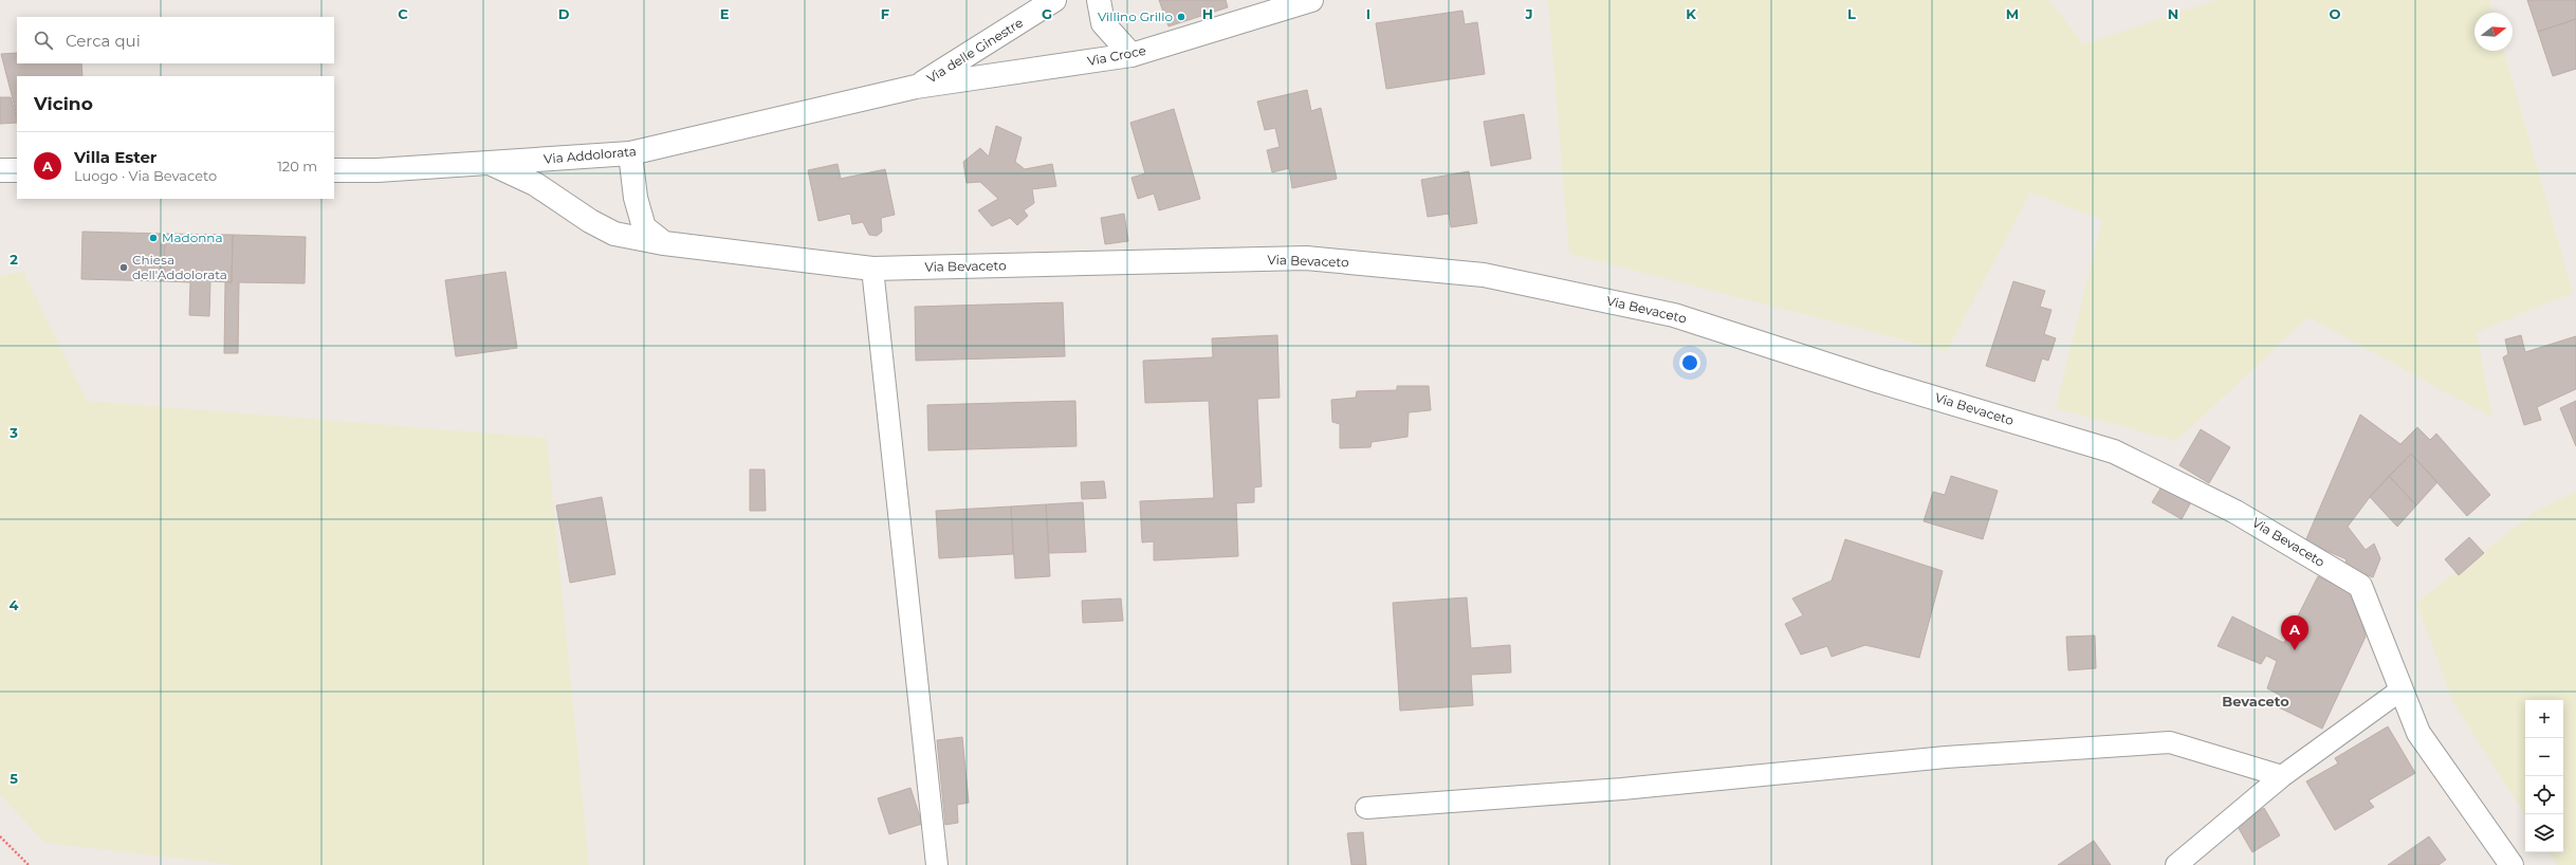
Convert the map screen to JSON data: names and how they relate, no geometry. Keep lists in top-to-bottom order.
{
  "streets": {
    "street": [
      "Via delle Ginestre",
      "Via Croce",
      "Via Addolorata",
      "Via Bevaceto"
    ]
  },
  "crossings": [
    ["Via delle Ginestre", "Via Croce"],
    ["Via delle Ginestre", "Via Addolorata"],
    ["Via Croce", "Via Addolorata"],
    ["Via Addolorata", "Via Bevaceto"]
  ],
  "districts": ["Bevaceto"],
  "places": ["Villino Grillo", "Madonna", "Chiesa dell'Addolorata"],
  "north": "right",
  "page": {
    "search": "Cerca qui",
    "heading": "Vicino",
    "list": [
      {
        "mark": "A",
        "name": "Villa Ester",
        "note": "Luogo · Via Bevaceto",
        "value": "120 m"
      }
    ],
    "pins": "A",
    "map_buttons": ["+", "−"]
  },
  "grid": {
    "columns": [
      "C",
      "D",
      "E",
      "F",
      "G",
      "H",
      "I",
      "J",
      "K",
      "L",
      "M",
      "N",
      "O"
    ],
    "rows": [
      "2",
      "3",
      "4",
      "5"
    ]
  }
}
